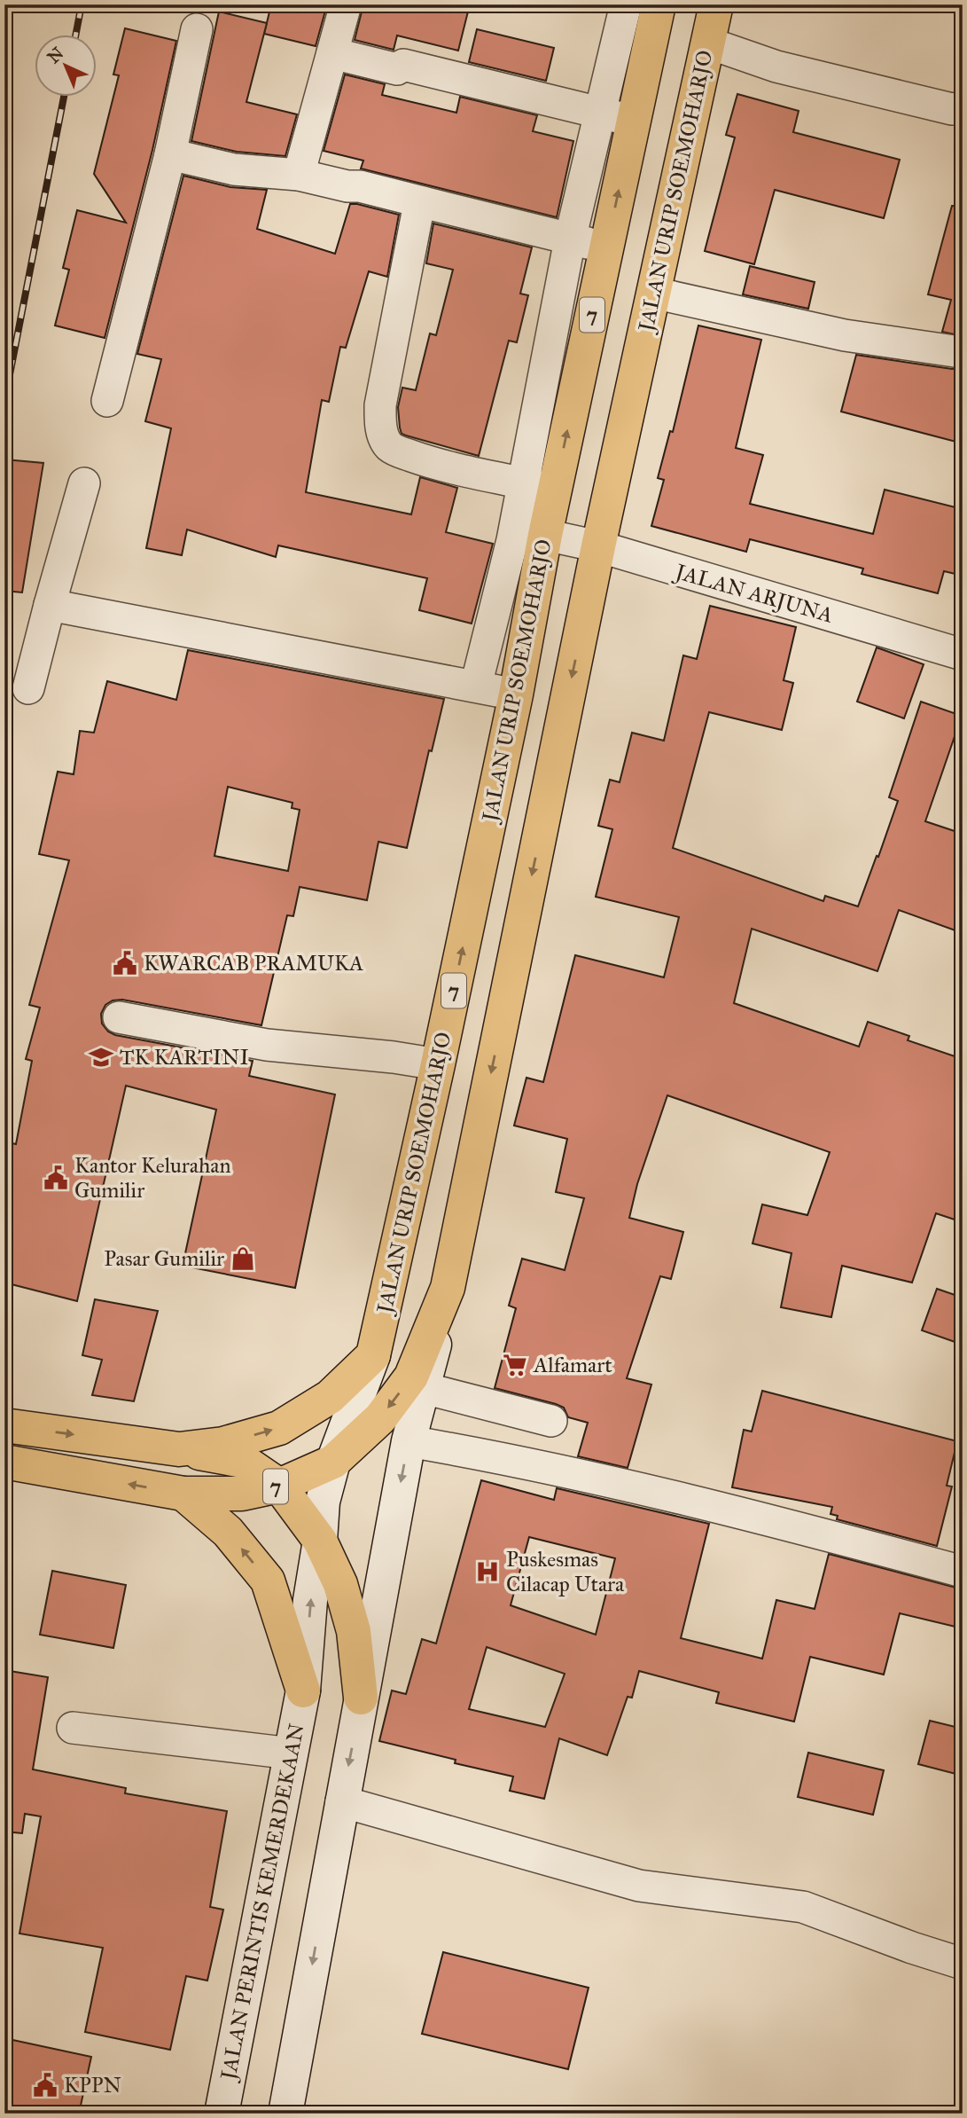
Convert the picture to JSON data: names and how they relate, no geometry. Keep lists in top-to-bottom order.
{
  "streets": {
    "highway": ["JALAN URIP SOEMOHARJO", "7"],
    "main road": ["JALAN PERINTIS KEMERDEKAAN"],
    "street": ["JALAN ARJUNA"]
  },
  "crossings": [
    ["JALAN URIP SOEMOHARJO", "7"],
    ["JALAN URIP SOEMOHARJO", "JALAN ARJUNA"],
    ["JALAN URIP SOEMOHARJO", "JALAN PERINTIS KEMERDEKAAN"],
    ["7", "JALAN PERINTIS KEMERDEKAAN"]
  ],
  "places": {
    "public building": ["KWARCAB PRAMUKA", "Kantor Kelurahan Gumilir", "KPPN"],
    "school or university": ["TK KARTINI"],
    "shop": ["Pasar Gumilir"],
    "supermarket": ["Alfamart"],
    "hospital": ["Puskesmas Cilacap Utara"]
  },
  "north": "top left"
}
